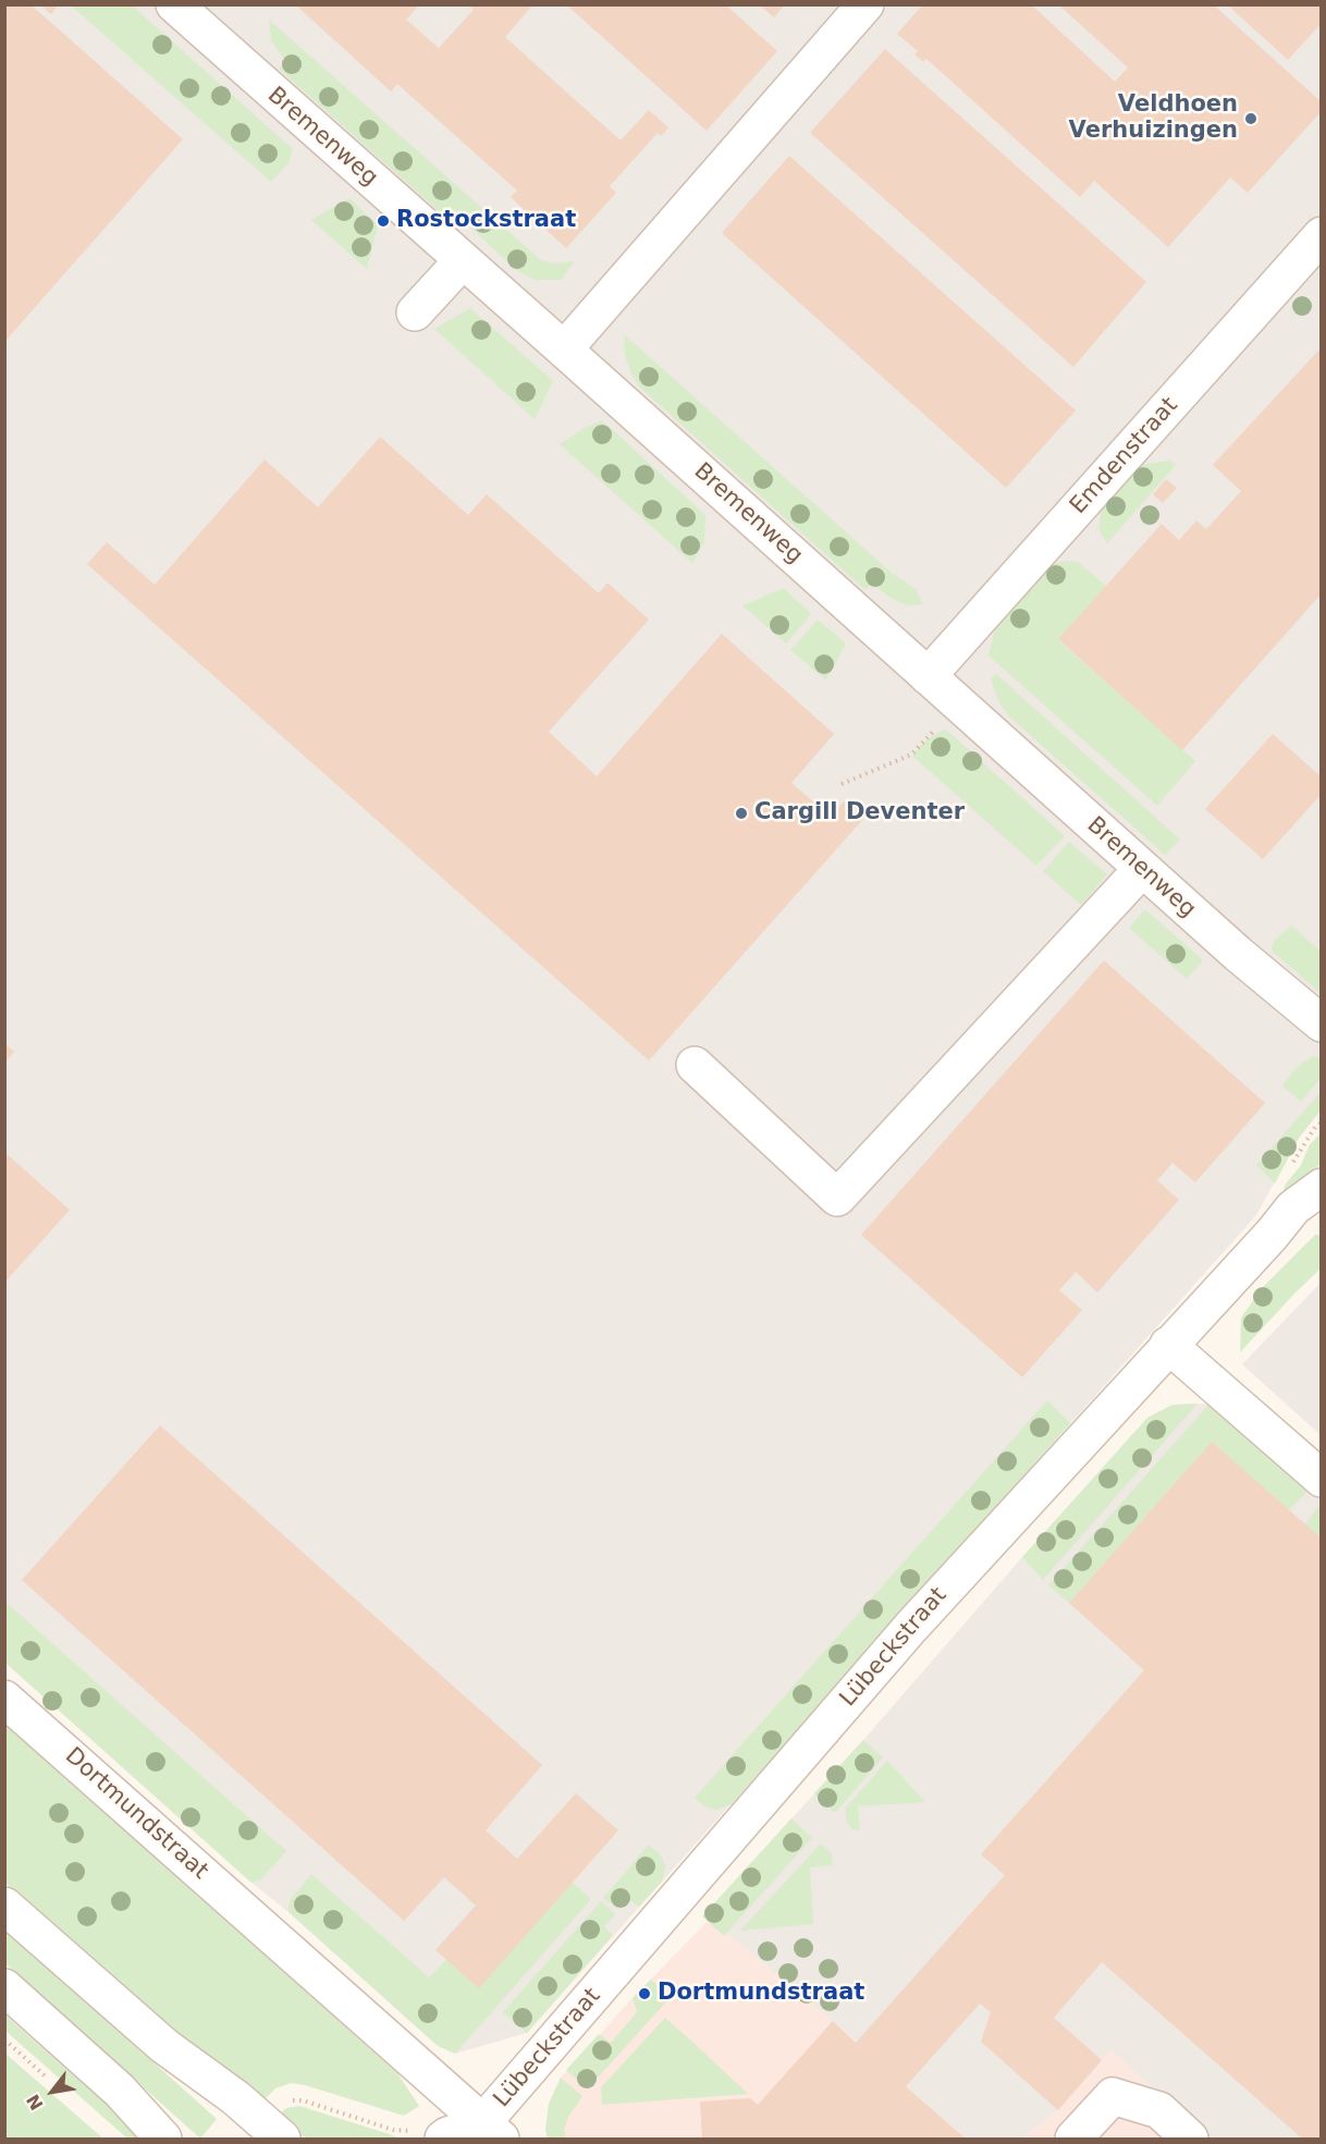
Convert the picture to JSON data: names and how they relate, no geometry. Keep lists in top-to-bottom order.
{
  "streets": {
    "street": [
      "Bremenweg",
      "Emdenstraat",
      "Lübeckstraat",
      "Dortmundstraat"
    ]
  },
  "crossings": [
    ["Bremenweg", "Emdenstraat"],
    ["Lübeckstraat", "Dortmundstraat"]
  ],
  "places": [
    "Veldhoen Verhuizingen",
    "Rostockstraat",
    "Cargill Deventer",
    "Dortmundstraat"
  ],
  "north": "bottom left"
}
